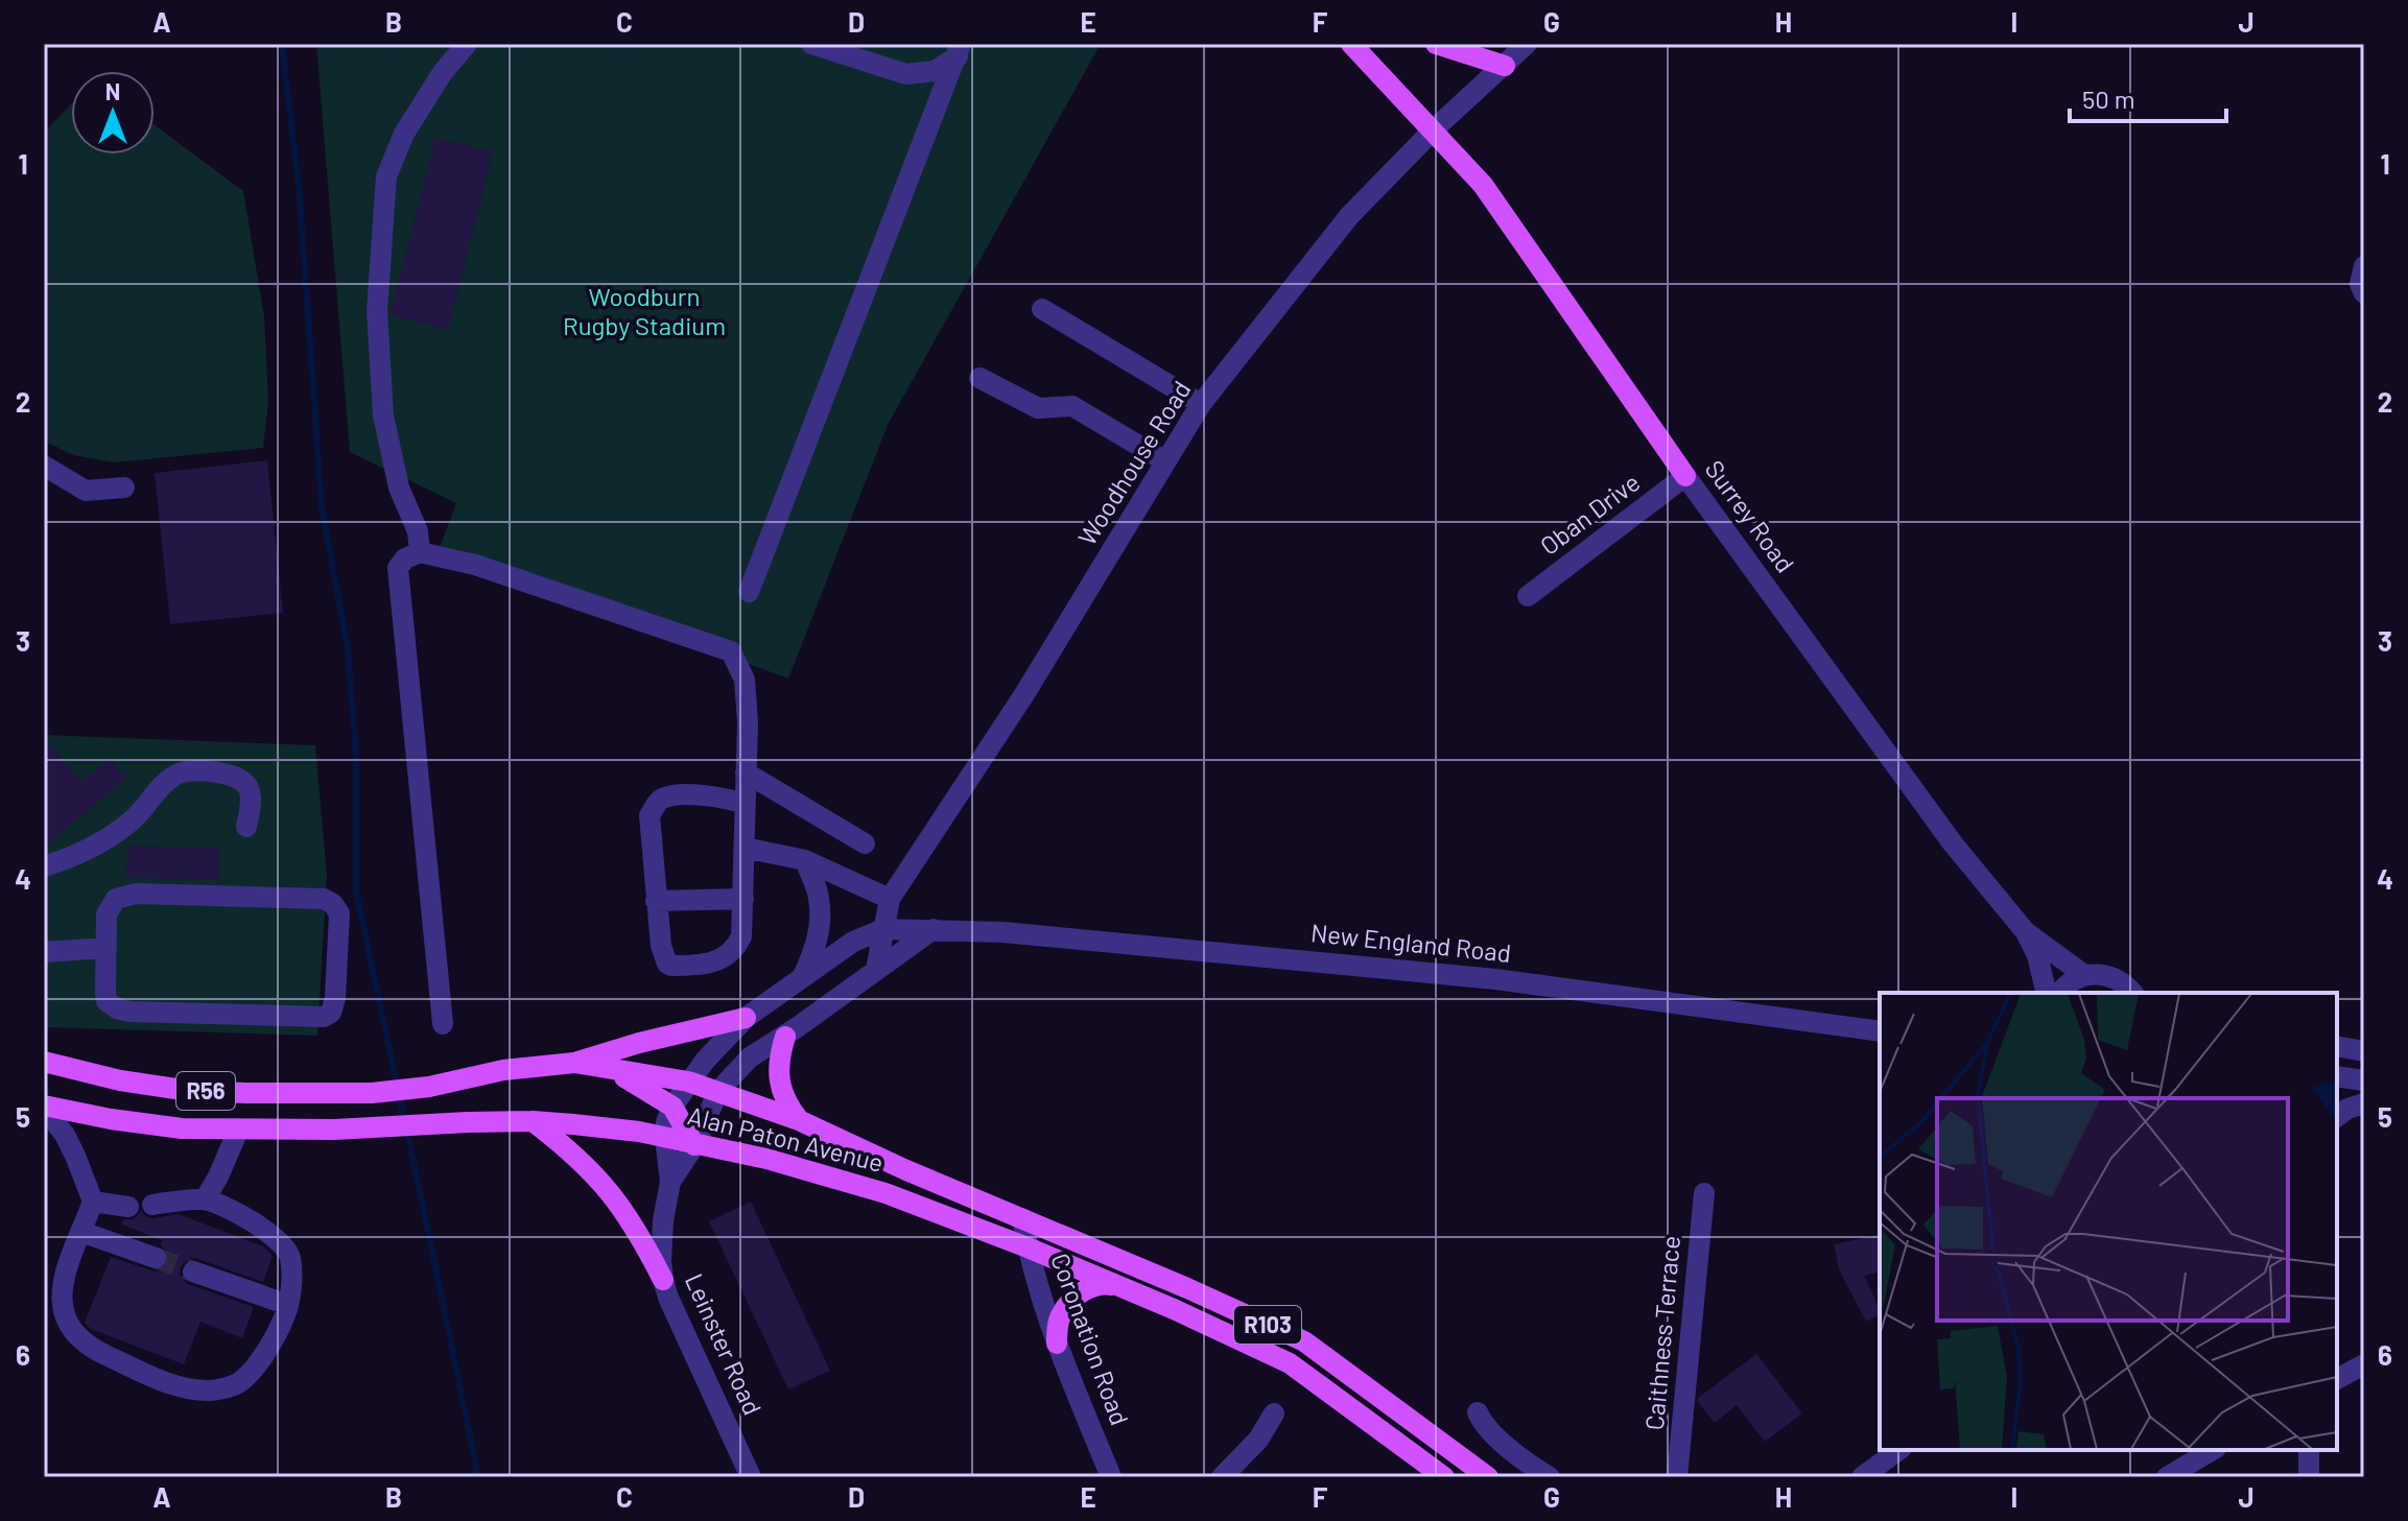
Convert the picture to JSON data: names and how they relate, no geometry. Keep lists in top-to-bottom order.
{
  "streets": {
    "main road": [
      "Surrey Road",
      "R56",
      "Alan Paton Avenue",
      "R103"
    ],
    "street": [
      "Woodhouse Road",
      "Oban Drive",
      "New England Road",
      "Caithness Terrace",
      "Coronation Road",
      "Leinster Road"
    ]
  },
  "crossings": [
    ["Woodhouse Road", "Surrey Road"],
    ["Woodhouse Road", "New England Road"],
    ["Oban Drive", "Surrey Road"],
    ["New England Road", "Alan Paton Avenue"],
    ["New England Road", "Leinster Road"],
    ["Alan Paton Avenue", "Coronation Road"],
    ["Alan Paton Avenue", "Leinster Road"]
  ],
  "parks": ["Woodburn Rugby Stadium"],
  "scale_bar": "50 m",
  "north": "top",
  "grid": {
    "columns": [
      "A",
      "B",
      "C",
      "D",
      "E",
      "F",
      "G",
      "H",
      "I",
      "J"
    ],
    "rows": [
      "1",
      "2",
      "3",
      "4",
      "5",
      "6"
    ]
  }
}
